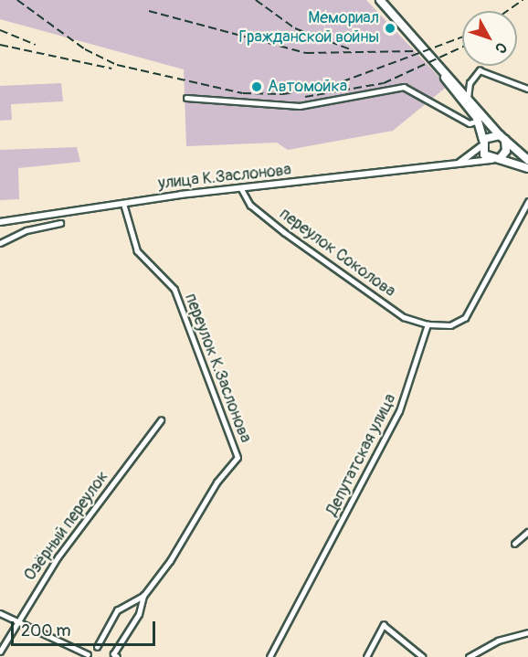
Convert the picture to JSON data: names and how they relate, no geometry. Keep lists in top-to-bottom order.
{
  "streets": {
    "street": [
      "улица К.Заслонова",
      "переулок Соколова",
      "переулок К.Заслонова",
      "Депутатская улица",
      "Озёрный переулок"
    ]
  },
  "crossings": [
    ["улица К.Заслонова", "переулок Соколова"],
    ["улица К.Заслонова", "переулок К.Заслонова"],
    ["переулок Соколова", "Депутатская улица"]
  ],
  "places": ["Мемориал Гражданской войны", "Автомойка"],
  "scale_bar": "200 m",
  "north": "bottom right"
}
